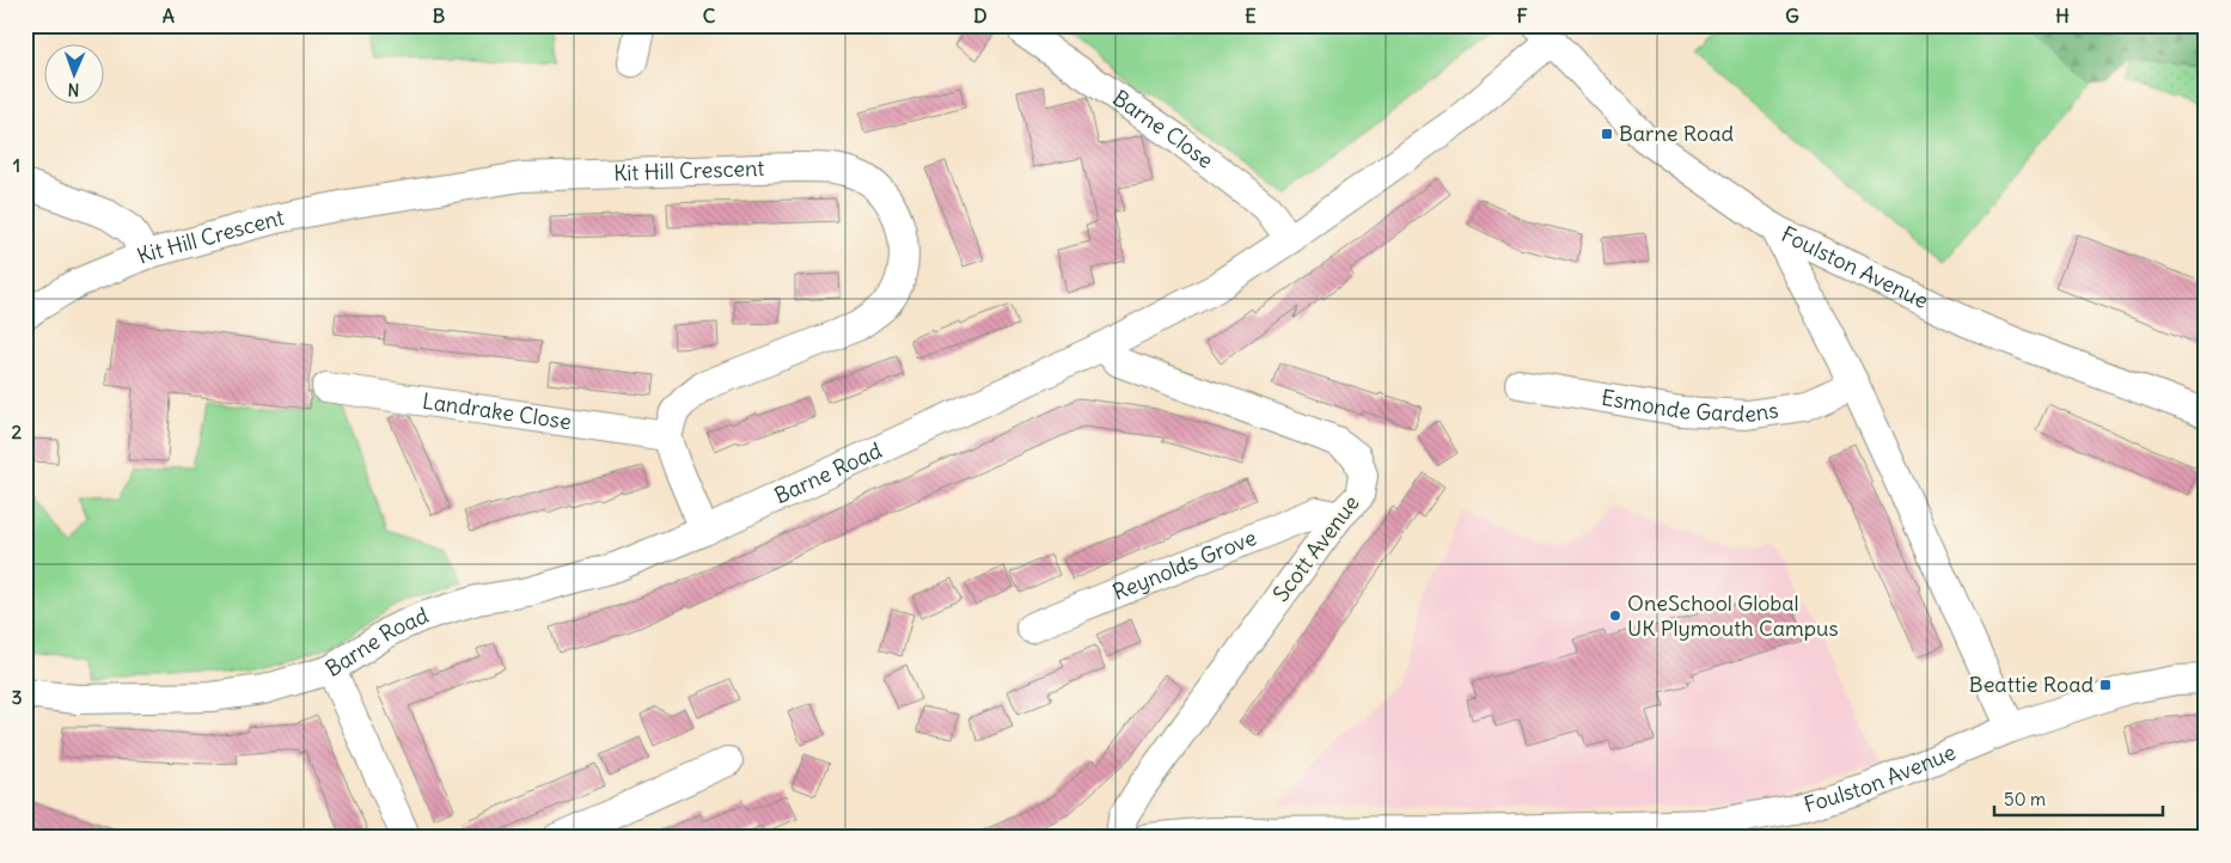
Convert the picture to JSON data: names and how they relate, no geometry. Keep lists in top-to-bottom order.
{
  "streets": {
    "street": [
      "Barne Close",
      "Kit Hill Crescent",
      "Foulston Avenue",
      "Esmonde Gardens",
      "Landrake Close",
      "Barne Road",
      "Scott Avenue",
      "Reynolds Grove"
    ]
  },
  "crossings": [
    ["Barne Close", "Barne Road"],
    ["Kit Hill Crescent", "Landrake Close"],
    ["Foulston Avenue", "Barne Road"],
    ["Barne Road", "Scott Avenue"],
    ["Scott Avenue", "Reynolds Grove"]
  ],
  "places": {
    "transit": ["Barne Road", "Beattie Road"],
    "other": ["OneSchool Global UK Plymouth Campus"]
  },
  "scale_bar": "50 m",
  "north": "bottom",
  "grid": {
    "columns": [
      "A",
      "B",
      "C",
      "D",
      "E",
      "F",
      "G",
      "H"
    ],
    "rows": ["1", "2", "3"]
  }
}
